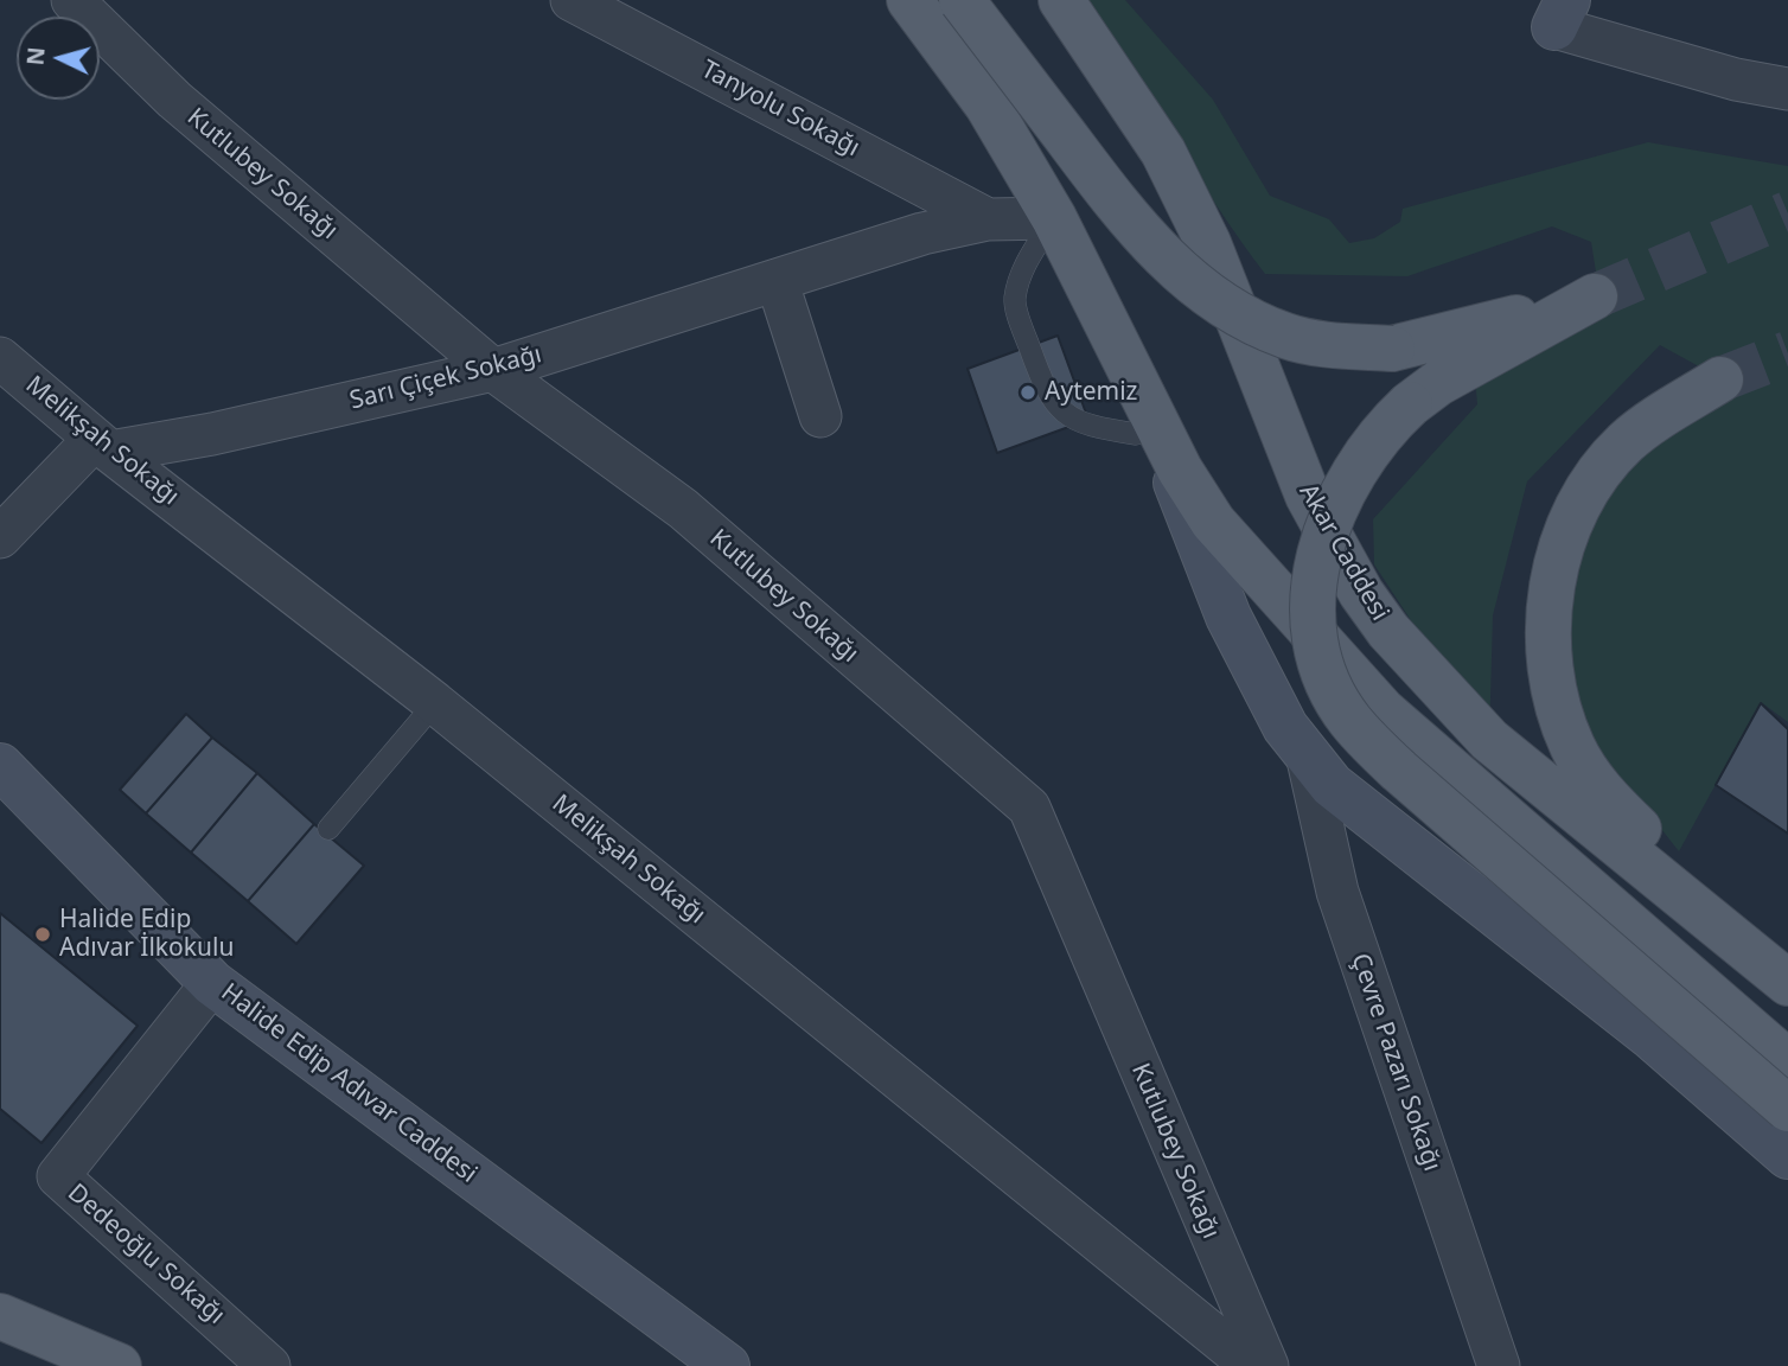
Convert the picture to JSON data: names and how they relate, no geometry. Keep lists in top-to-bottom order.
{
  "streets": {
    "main road": ["Akar Caddesi"],
    "street": [
      "Tanyolu Sokağı",
      "Kutlubey Sokağı",
      "Sarı Çiçek Sokağı",
      "Melikşah Sokağı",
      "Çevre Pazarı Sokağı",
      "Halide Edip Adıvar Caddesi",
      "Dedeoğlu Sokağı"
    ]
  },
  "crossings": [
    ["Tanyolu Sokağı", "Sarı Çiçek Sokağı"],
    ["Kutlubey Sokağı", "Sarı Çiçek Sokağı"],
    ["Sarı Çiçek Sokağı", "Melikşah Sokağı"],
    ["Halide Edip Adıvar Caddesi", "Dedeoğlu Sokağı"]
  ],
  "places": ["Aytemiz", "Halide Edip Adıvar İlkokulu"],
  "north": "left"
}
